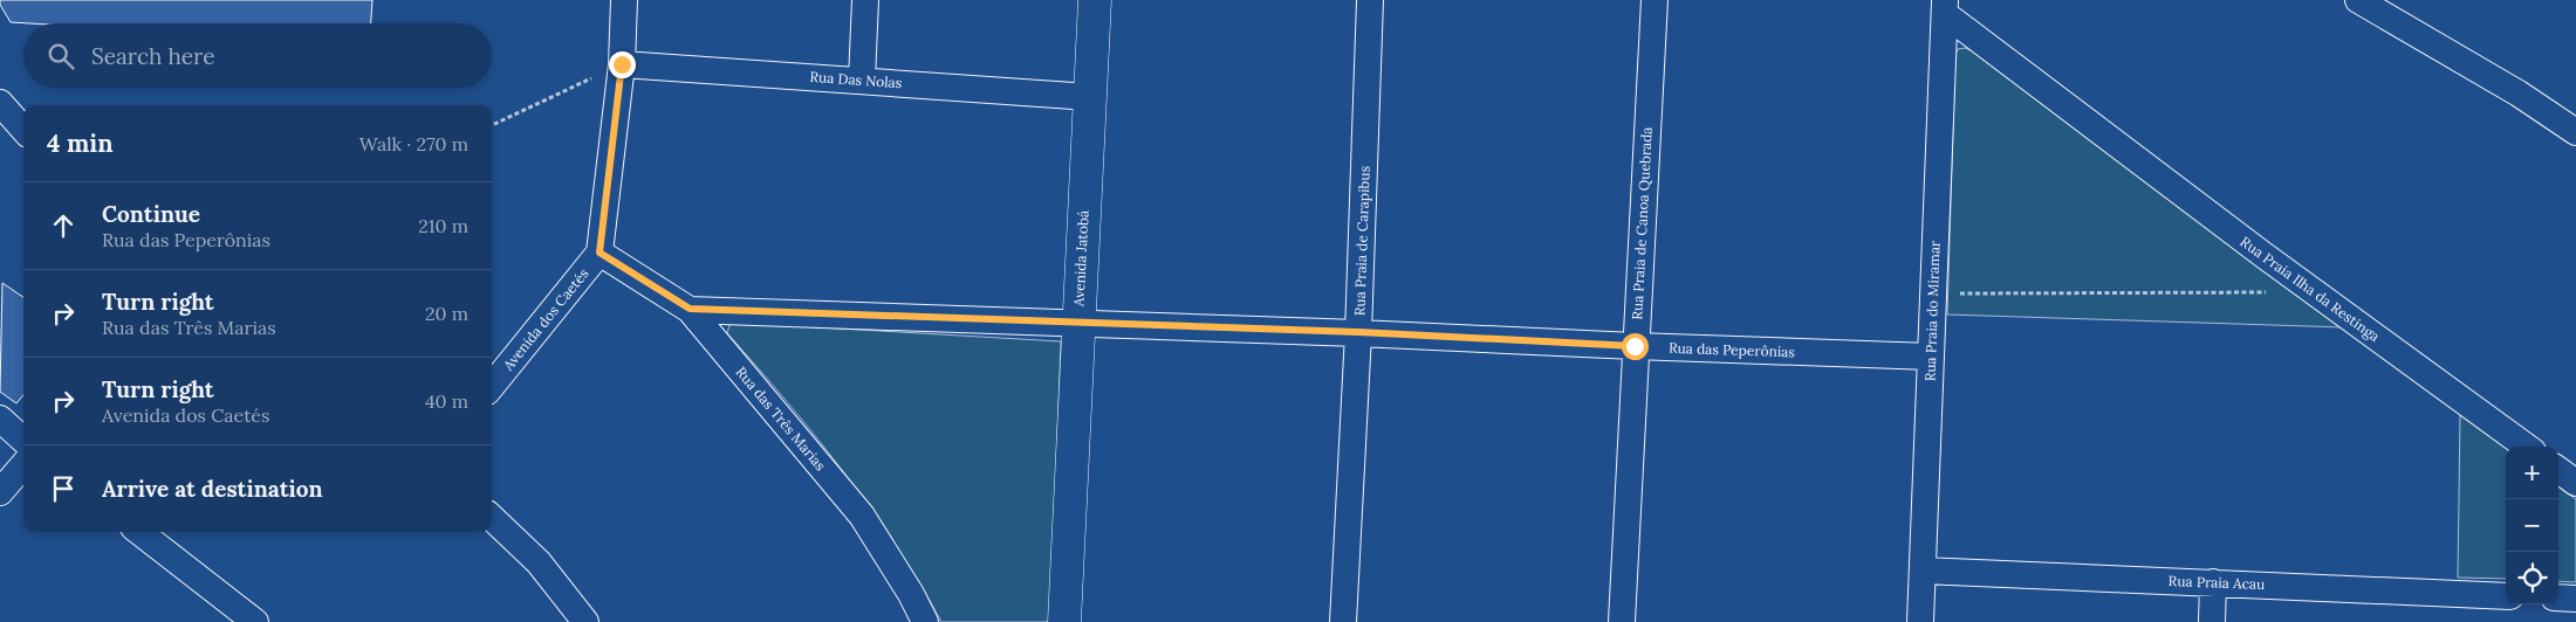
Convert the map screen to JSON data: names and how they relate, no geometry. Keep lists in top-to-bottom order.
{
  "streets": {
    "street": [
      "Rua Das Nolas",
      "Rua Praia de Canoa Quebrada",
      "Rua Praia de Carapibus",
      "Avenida Jatobá",
      "Rua Praia Ilha da Restinga",
      "Rua Praia do Miramar",
      "Avenida dos Caetés",
      "Rua das Peperônias",
      "Rua das Três Marias",
      "Rua Praia Acau"
    ]
  },
  "crossings": [
    ["Rua Das Nolas", "Avenida Jatobá"],
    ["Rua Praia de Canoa Quebrada", "Rua das Peperônias"],
    ["Rua Praia de Carapibus", "Rua das Peperônias"],
    ["Avenida Jatobá", "Rua das Peperônias"],
    ["Rua Praia Ilha da Restinga", "Rua Praia do Miramar"],
    ["Rua Praia do Miramar", "Rua das Peperônias"],
    ["Rua Praia do Miramar", "Rua Praia Acau"],
    ["Avenida dos Caetés", "Rua das Três Marias"],
    ["Rua das Peperônias", "Rua das Três Marias"]
  ],
  "page": {
    "search": "Search here",
    "heading": ["4 min", "Walk · 270 m"],
    "list": [
      ["Continue", "Rua das Peperônias", "210 m"],
      ["Turn right", "Rua das Três Marias", "20 m"],
      ["Turn right", "Avenida dos Caetés", "40 m"],
      "Arrive at destination"
    ],
    "map_buttons": ["+", "−"]
  }
}
